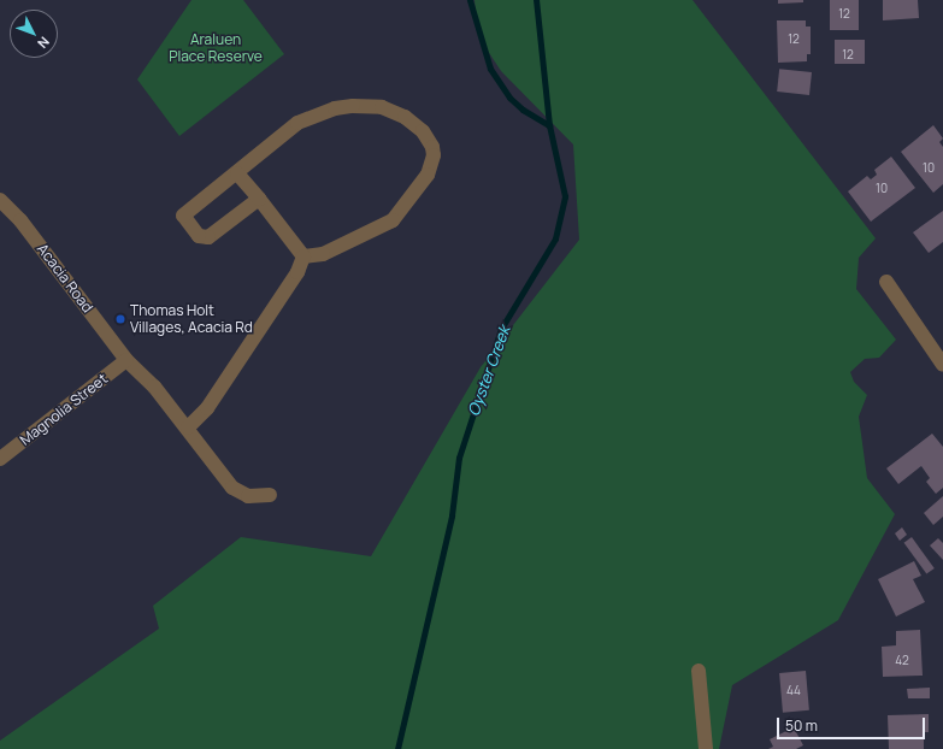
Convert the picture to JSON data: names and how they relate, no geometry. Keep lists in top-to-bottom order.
{
  "streets": {
    "street": ["Acacia Road", "Magnolia Street"]
  },
  "crossings": [
    ["Acacia Road", "Magnolia Street"]
  ],
  "water": ["Oyster Creek"],
  "parks": ["Araluen Place Reserve"],
  "places": ["Thomas Holt Villages, Acacia Rd"],
  "house_numbers": [
    "12",
    "12",
    "12",
    "10",
    "10",
    "42",
    "44"
  ],
  "scale_bar": "50 m",
  "north": "bottom right"
}
